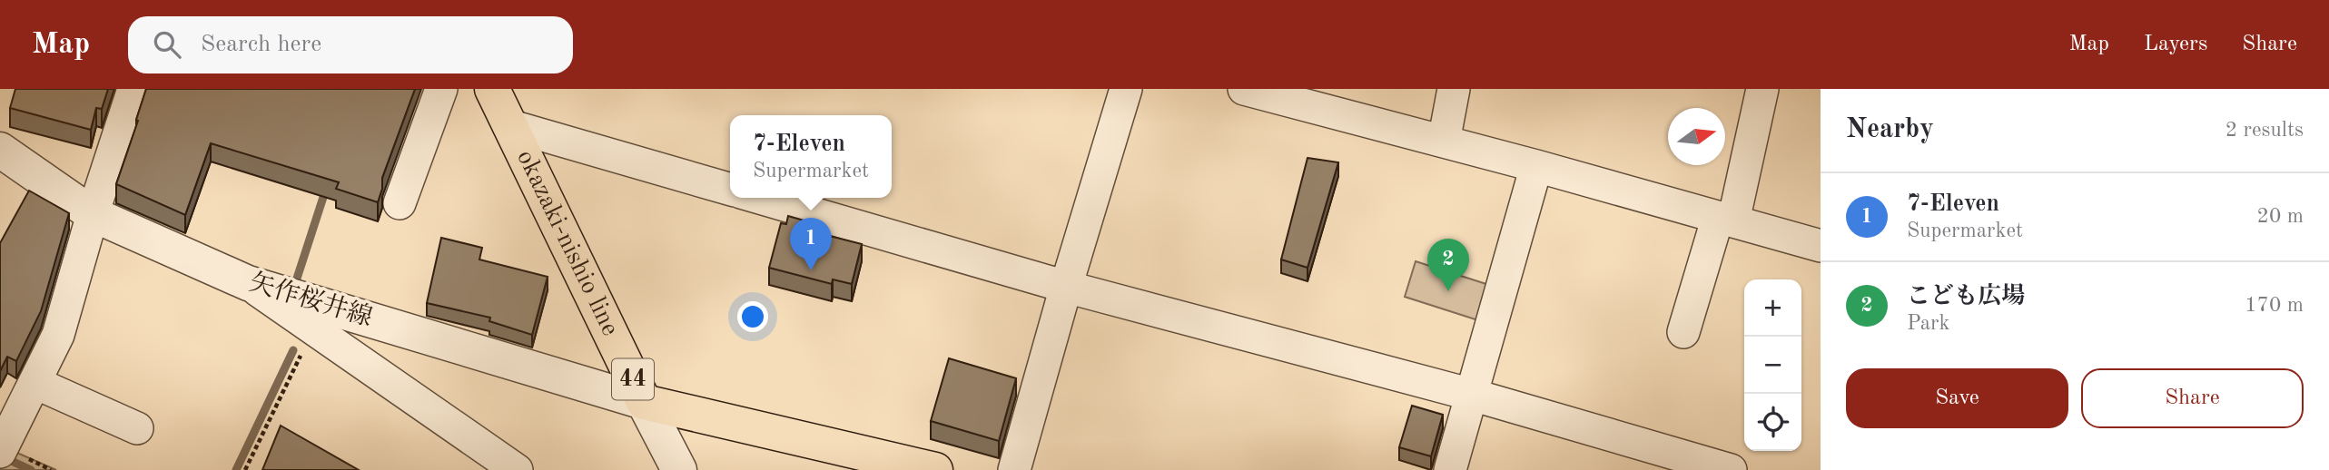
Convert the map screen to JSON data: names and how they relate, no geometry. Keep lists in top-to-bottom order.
{
  "streets": {
    "main road": ["okazaki-nishio line", "44"],
    "street": ["矢作桜井線"]
  },
  "crossings": [
    ["okazaki-nishio line", "矢作桜井線"],
    ["okazaki-nishio line", "44"],
    ["矢作桜井線", "44"]
  ],
  "north": "right",
  "page": {
    "header": "Map",
    "search": "Search here",
    "nav": ["Map", "Layers", "Share"],
    "heading": ["Nearby", "2 results"],
    "popup": ["7-Eleven", "Supermarket"],
    "list": [
      {
        "mark": "1",
        "name": "7-Eleven",
        "note": "Supermarket",
        "value": "20 m"
      },
      {
        "mark": "2",
        "name": "こども広場",
        "note": "Park",
        "value": "170 m"
      }
    ],
    "pins": ["1", "2"],
    "map_buttons": ["+", "−"],
    "buttons": ["Save", "Share"]
  }
}
